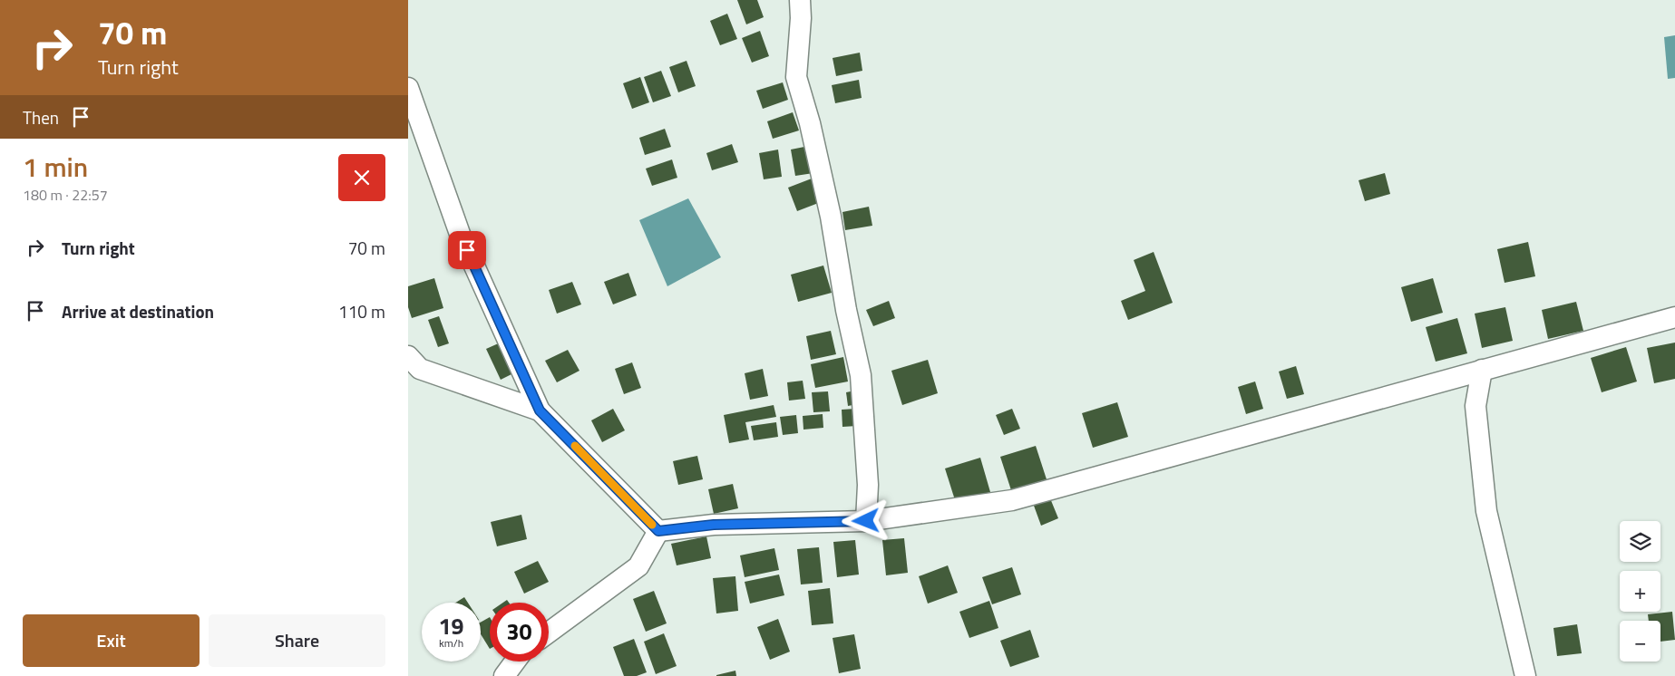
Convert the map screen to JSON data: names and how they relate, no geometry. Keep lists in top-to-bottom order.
{
  "page": {
    "turn": ["70 m", "Turn right"],
    "then": "Then",
    "heading": ["1 min", "180 m · 22:57"],
    "list": [
      {
        "name": "Turn right",
        "value": "70 m"
      },
      {
        "name": "Arrive at destination",
        "value": "110 m"
      }
    ],
    "map_buttons": ["+", "−"],
    "speed": "19 km/h",
    "limit": "30",
    "buttons": ["Exit", "Share"]
  }
}
